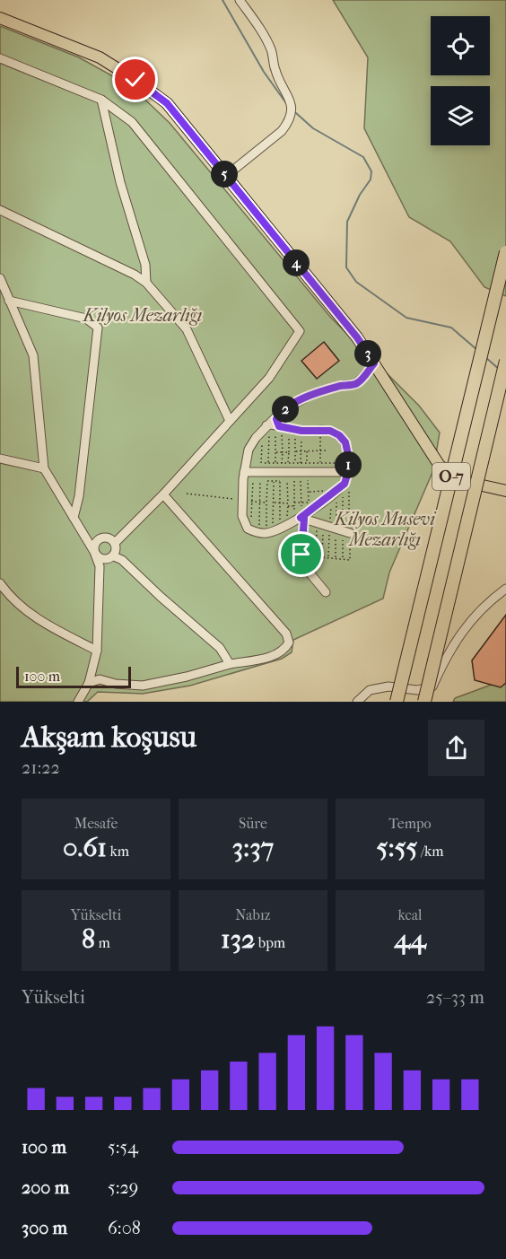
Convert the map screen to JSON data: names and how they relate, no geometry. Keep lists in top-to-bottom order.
{
  "streets": {
    "highway": ["O-7"]
  },
  "parks": ["Kilyos Mezarlığı", "Kilyos Musevi Mezarlığı"],
  "scale_bar": "100 m",
  "page": {
    "pins": [
      "5",
      "4",
      "3",
      "2",
      "1"
    ],
    "scale": "100 m",
    "heading": ["Akşam koşusu", "21:22"],
    "stats": [
      ["Mesafe", "0.61 km"],
      ["Süre", "3:37"],
      ["Tempo", "5:55 /km"],
      ["Yükselti", "8 m"],
      ["Nabız", "132 bpm"],
      ["kcal", "44"]
    ],
    "chart": ["Yükselti", "25–33 m"],
    "list": [
      {
        "name": "100 m",
        "note": "5:54"
      },
      {
        "name": "200 m",
        "note": "5:29"
      },
      {
        "name": "300 m",
        "note": "6:08"
      }
    ]
  }
}
